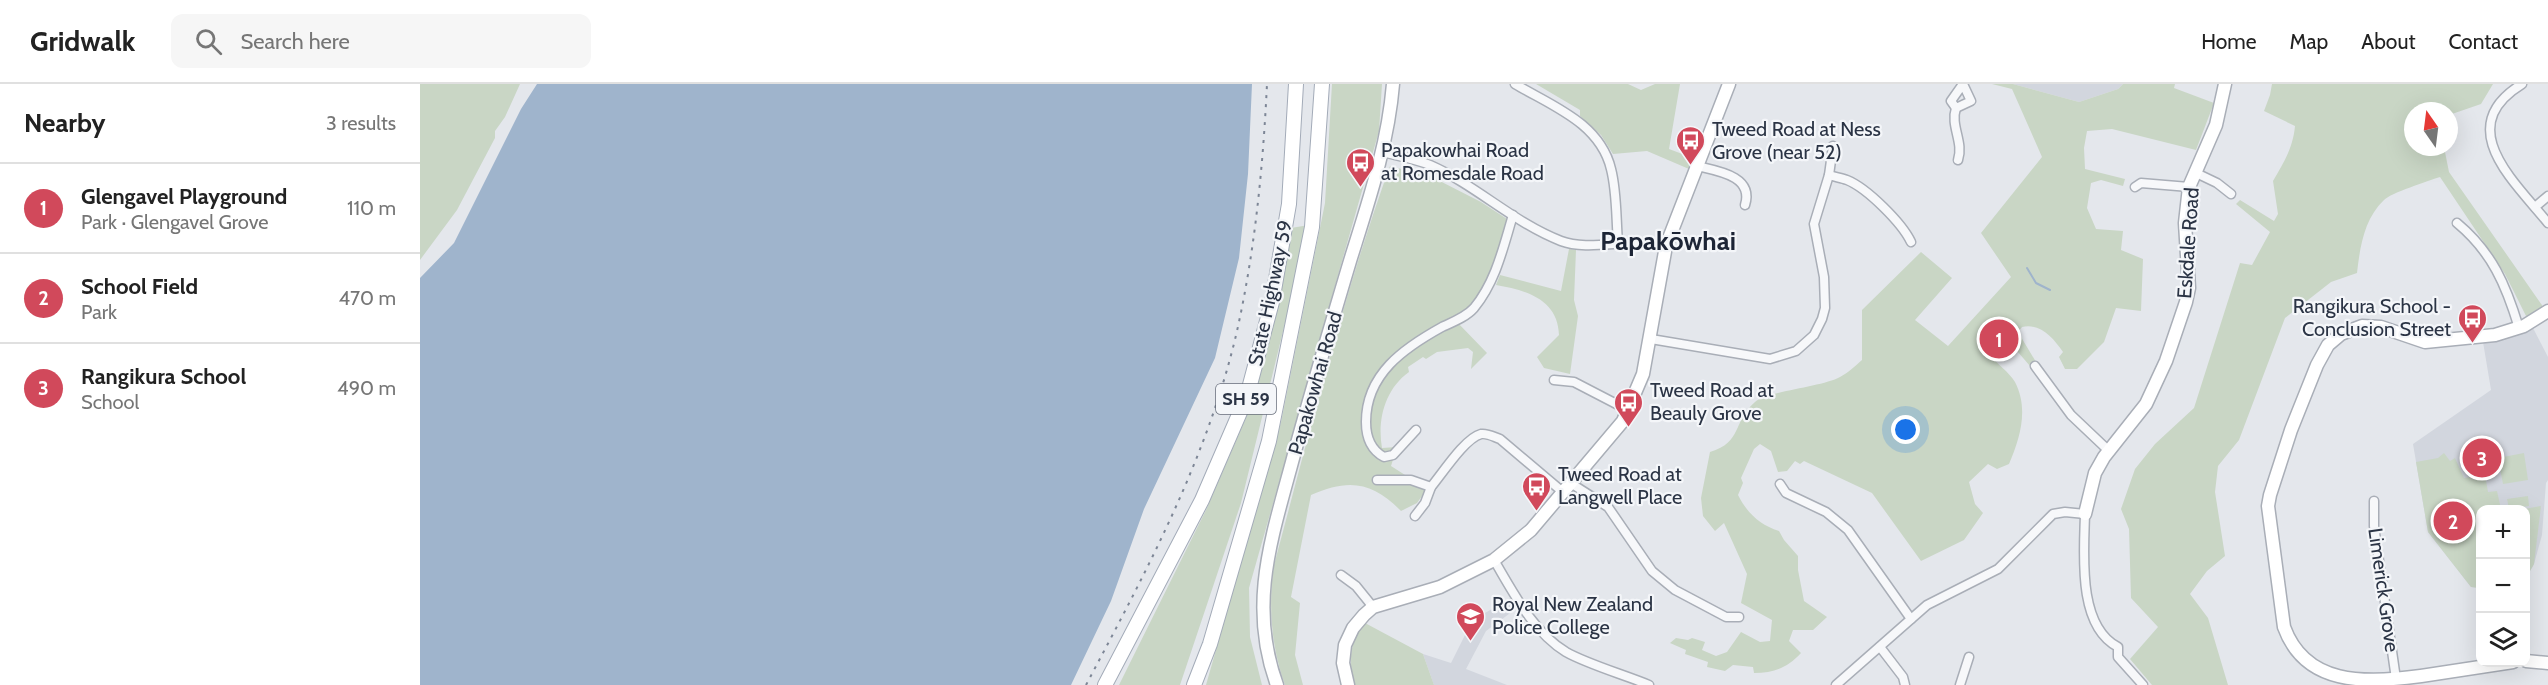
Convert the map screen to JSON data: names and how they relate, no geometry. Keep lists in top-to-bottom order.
{
  "streets": {
    "main road": ["State Highway 59", "SH 59"],
    "street": ["Eskdale Road", "Papakowhai Road", "Limerick Grove"]
  },
  "districts": ["Papakōwhai"],
  "places": {
    "bus stop": [
      "Tweed Road at Ness Grove (near 52)",
      "Papakowhai Road at Romesdale Road",
      "Rangikura School - Conclusion Street",
      "Tweed Road at Beauly Grove",
      "Tweed Road at Langwell Place"
    ],
    "school or university": ["Royal New Zealand Police College"]
  },
  "north": "top",
  "page": {
    "header": "Gridwalk",
    "search": "Search here",
    "nav": [
      "Home",
      "Map",
      "About",
      "Contact"
    ],
    "heading": ["Nearby", "3 results"],
    "list": [
      {
        "mark": "1",
        "name": "Glengavel Playground",
        "note": "Park · Glengavel Grove",
        "value": "110 m"
      },
      {
        "mark": "2",
        "name": "School Field",
        "note": "Park",
        "value": "470 m"
      },
      {
        "mark": "3",
        "name": "Rangikura School",
        "note": "School",
        "value": "490 m"
      }
    ],
    "pins": ["1", "3", "2"],
    "map_buttons": ["+", "−"]
  }
}
